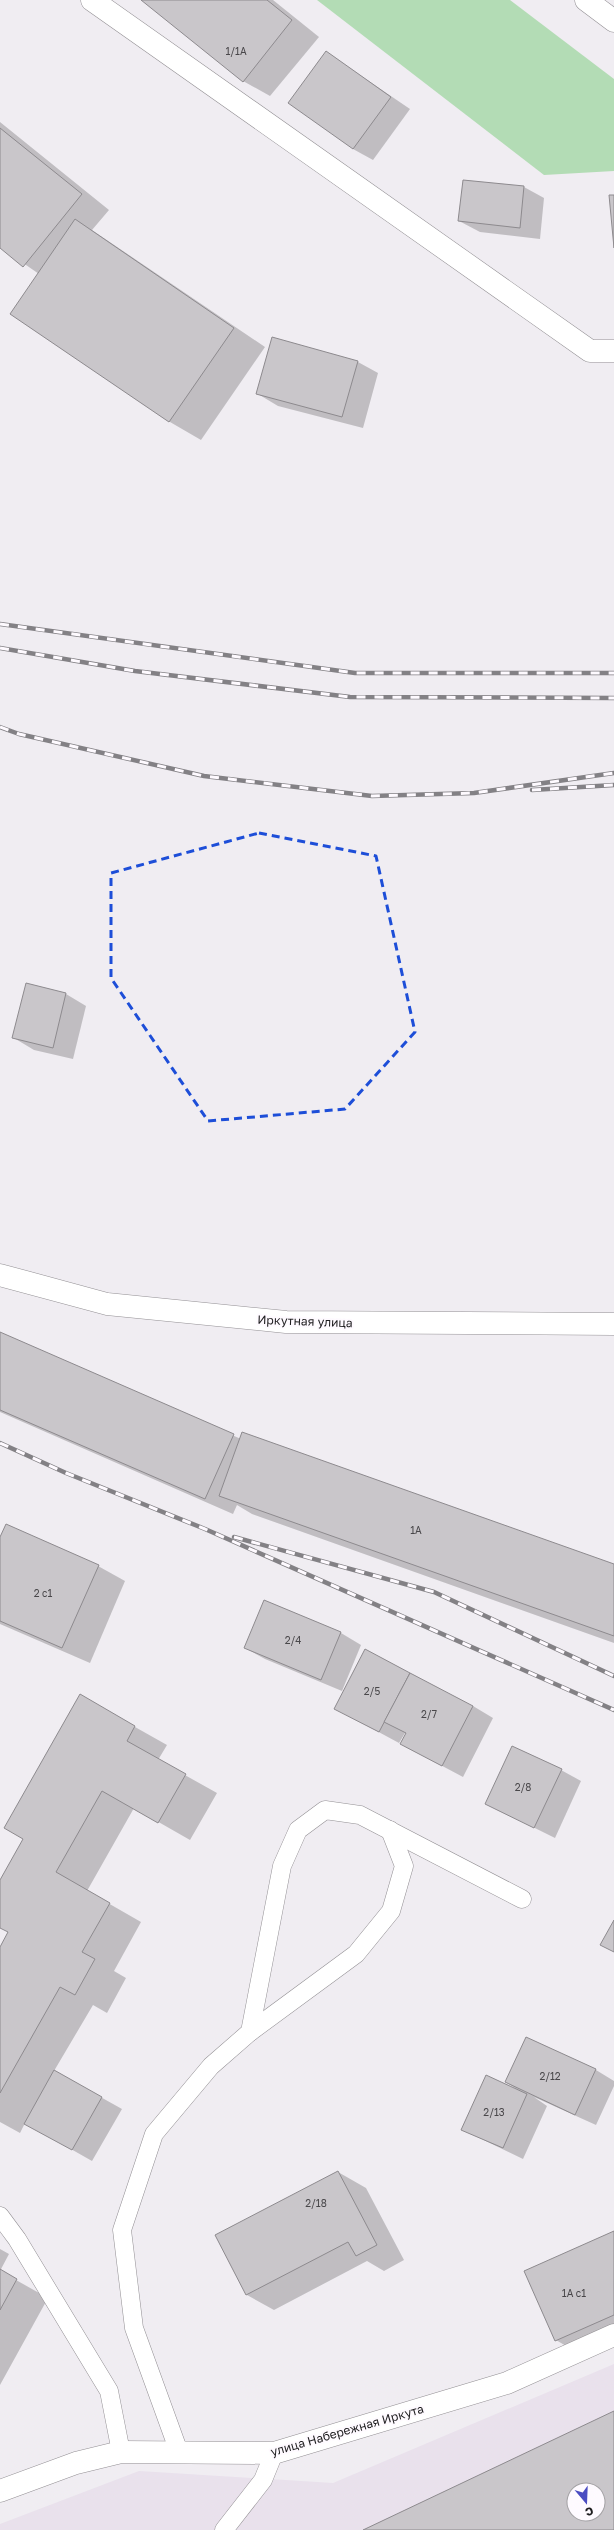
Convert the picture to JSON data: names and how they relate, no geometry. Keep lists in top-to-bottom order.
{
  "streets": {
    "street": ["Иркутная улица", "улица Набережная Иркута"]
  },
  "house_numbers": [
    "1/1А",
    "1А",
    "2 с1",
    "2/4",
    "2/5",
    "2/7",
    "2/8",
    "2/12",
    "2/13",
    "2/18",
    "1А с1"
  ],
  "north": "bottom"
}
